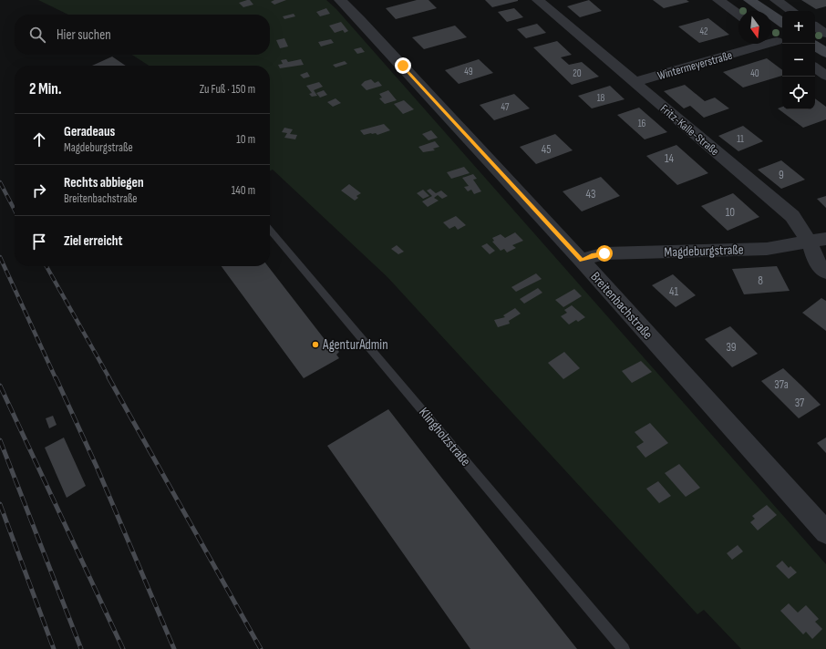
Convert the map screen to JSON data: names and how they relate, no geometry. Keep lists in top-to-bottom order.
{
  "streets": {
    "street": [
      "Wintermeyerstraße",
      "Fritz-Kalle-Straße",
      "Magdeburgstraße",
      "Breitenbachstraße"
    ],
    "lane": ["Klingholzstraße"]
  },
  "crossings": [
    ["Wintermeyerstraße", "Fritz-Kalle-Straße"],
    ["Fritz-Kalle-Straße", "Magdeburgstraße"],
    ["Magdeburgstraße", "Breitenbachstraße"]
  ],
  "places": ["AgenturAdmin"],
  "house_numbers": [
    "42",
    "49",
    "20",
    "40",
    "18",
    "47",
    "16",
    "11",
    "45",
    "14",
    "9",
    "43",
    "10",
    "8",
    "41",
    "39",
    "37a",
    "37"
  ],
  "north": "bottom",
  "page": {
    "map_buttons": ["+", "−"],
    "search": "Hier suchen",
    "heading": ["2 Min.", "Zu Fuß · 150 m"],
    "list": [
      ["Geradeaus", "Magdeburgstraße", "10 m"],
      ["Rechts abbiegen", "Breitenbachstraße", "140 m"],
      "Ziel erreicht"
    ]
  }
}
